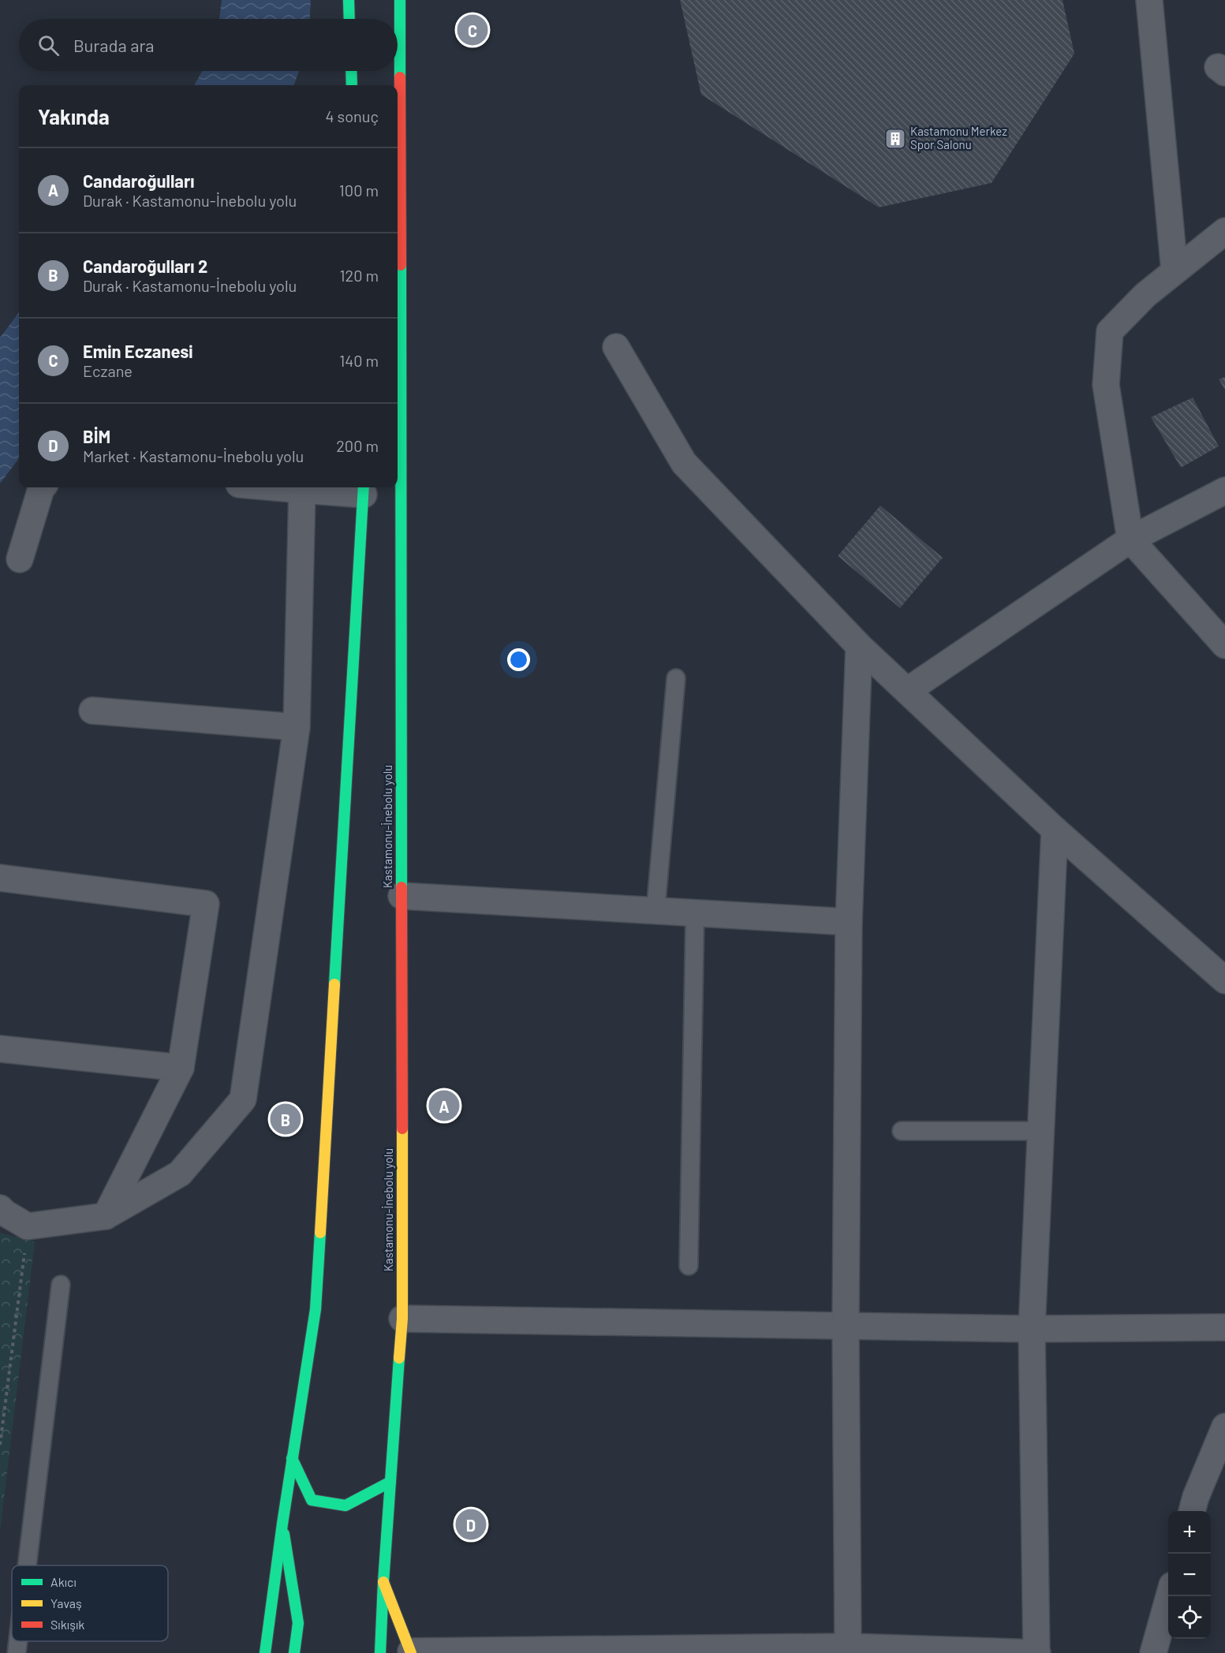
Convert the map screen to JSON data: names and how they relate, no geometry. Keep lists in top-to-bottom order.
{
  "streets": {
    "main road": ["Kastamonu-İnebolu yolu"]
  },
  "places": {
    "building": ["Kastamonu Merkez Spor Salonu"]
  },
  "legend": ["Akıcı", "Yavaş", "Sıkışık"],
  "page": {
    "pins": [
      "C",
      "A",
      "B",
      "D"
    ],
    "search": "Burada ara",
    "heading": ["Yakında", "4 sonuç"],
    "list": [
      {
        "mark": "A",
        "name": "Candaroğulları",
        "note": "Durak · Kastamonu-İnebolu yolu",
        "value": "100 m"
      },
      {
        "mark": "B",
        "name": "Candaroğulları 2",
        "note": "Durak · Kastamonu-İnebolu yolu",
        "value": "120 m"
      },
      {
        "mark": "C",
        "name": "Emin Eczanesi",
        "note": "Eczane",
        "value": "140 m"
      },
      {
        "mark": "D",
        "name": "BİM",
        "note": "Market · Kastamonu-İnebolu yolu",
        "value": "200 m"
      }
    ],
    "map_buttons": ["+", "−"]
  }
}
